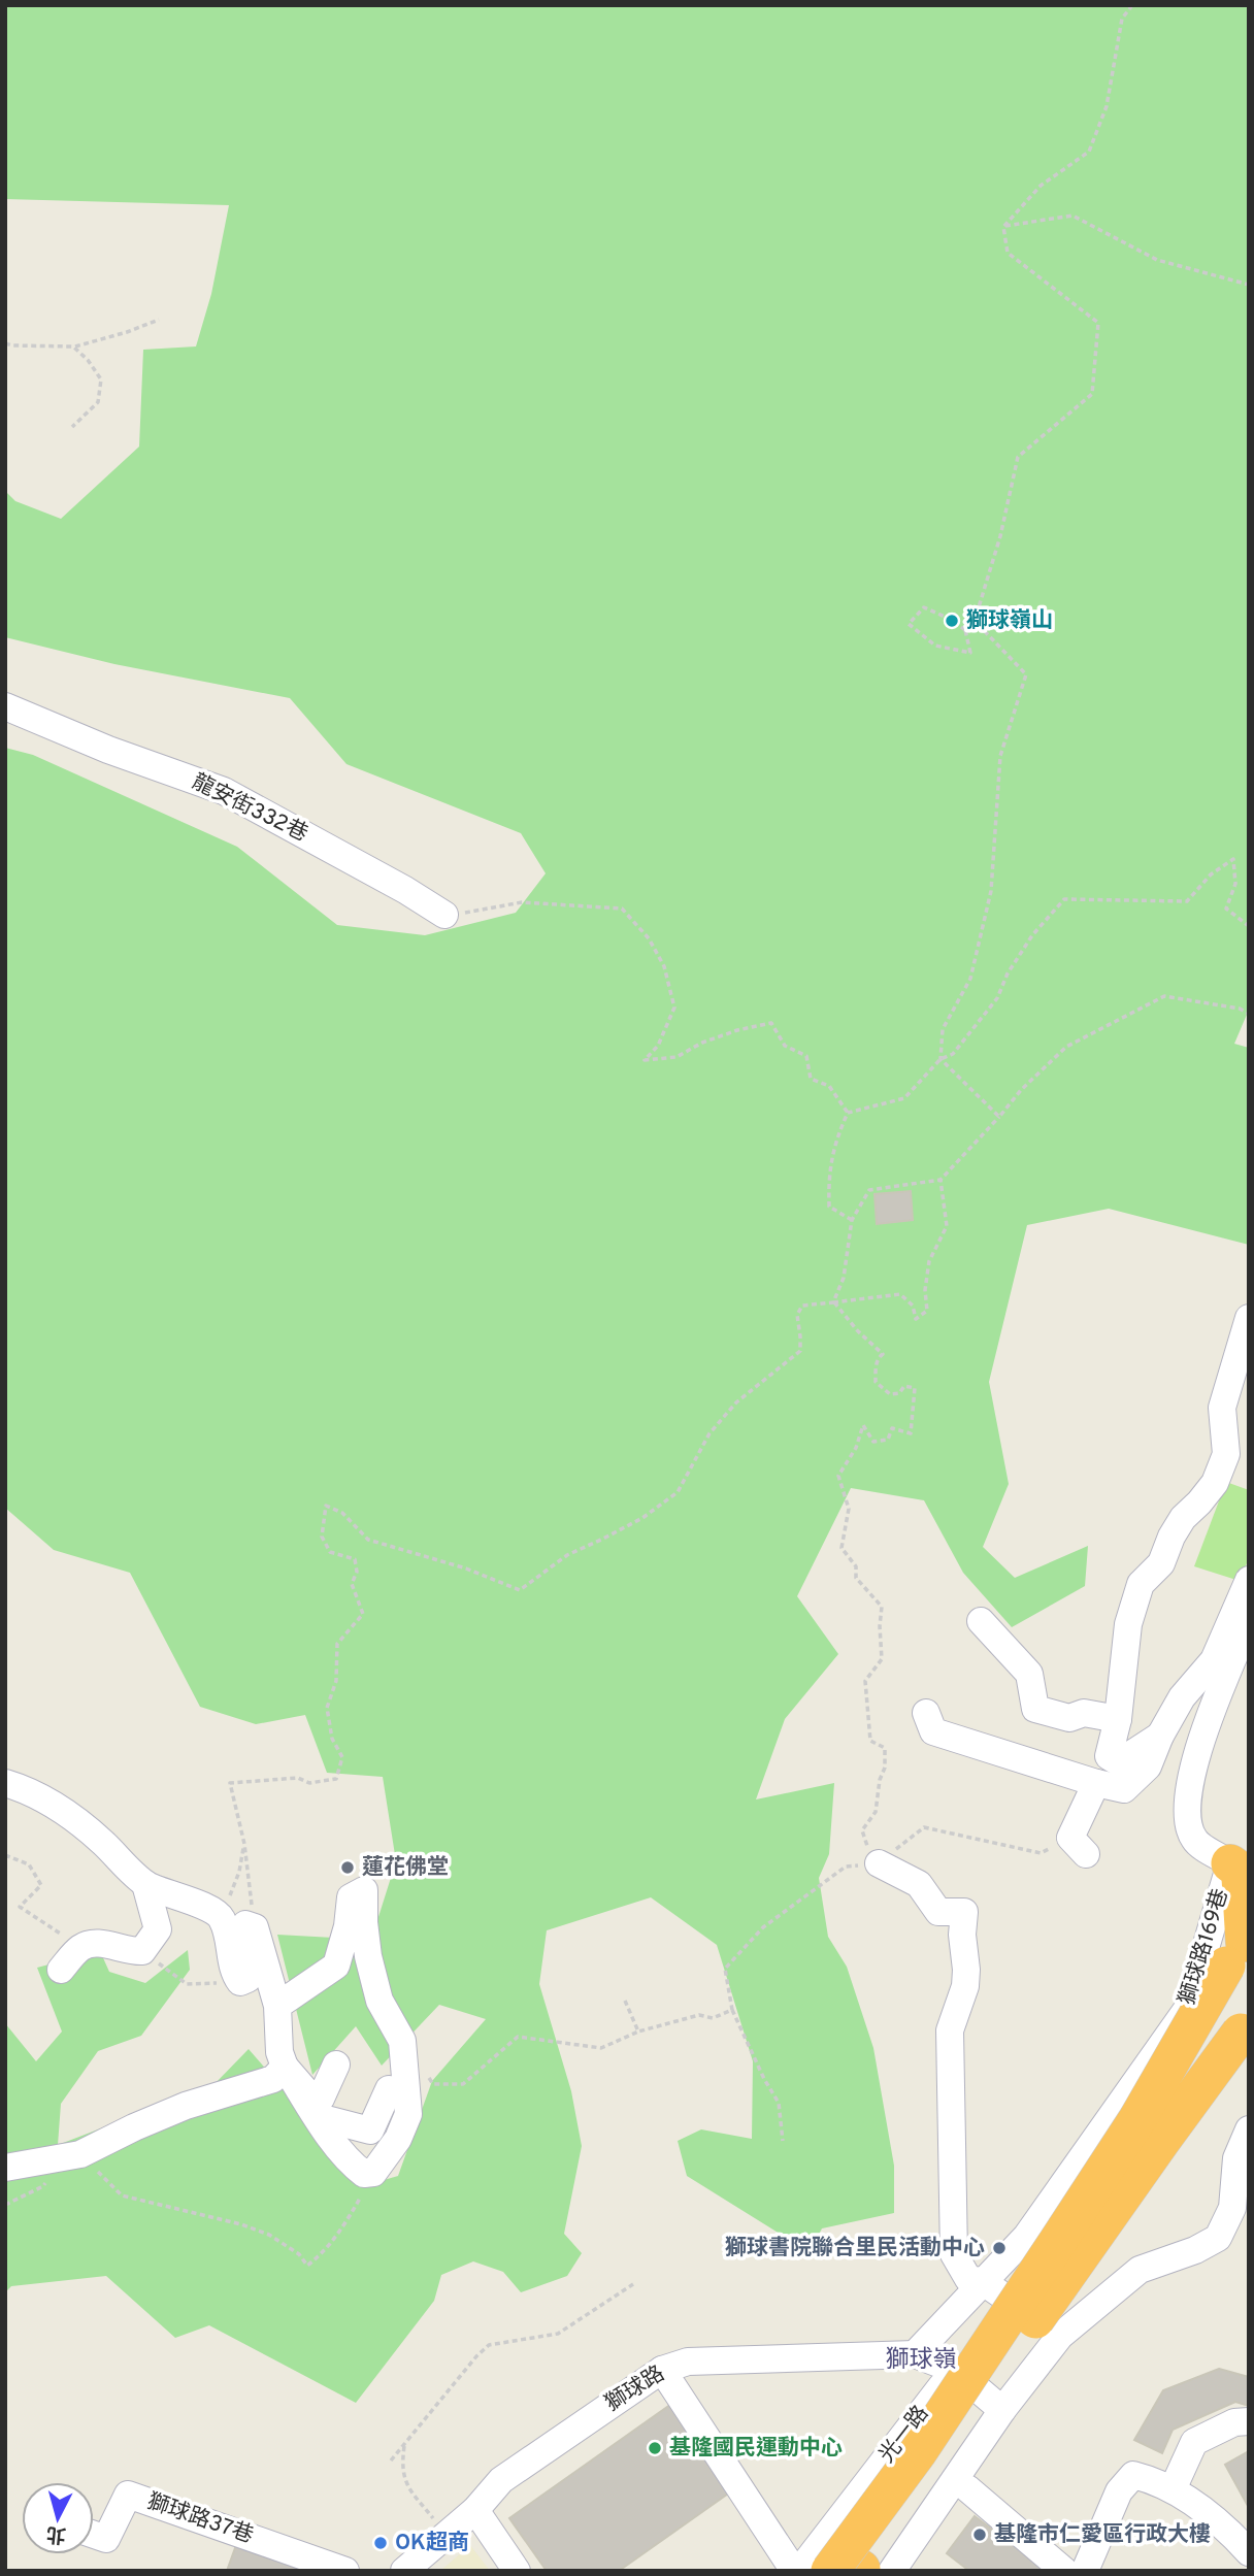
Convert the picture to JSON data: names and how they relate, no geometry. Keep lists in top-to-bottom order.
{
  "streets": {
    "street": [
      "龍安街332巷",
      "獅球路169巷",
      "獅球路",
      "光一路",
      "獅球路37巷"
    ]
  },
  "crossings": [
    ["獅球路169巷", "獅球路"]
  ],
  "districts": ["獅球嶺"],
  "places": [
    "獅球嶺山",
    "蓮花佛堂",
    "獅球書院聯合里民活動中心",
    "基隆國民運動中心",
    "基隆市仁愛區行政大樓",
    "OK超商"
  ],
  "north": "bottom"
}
